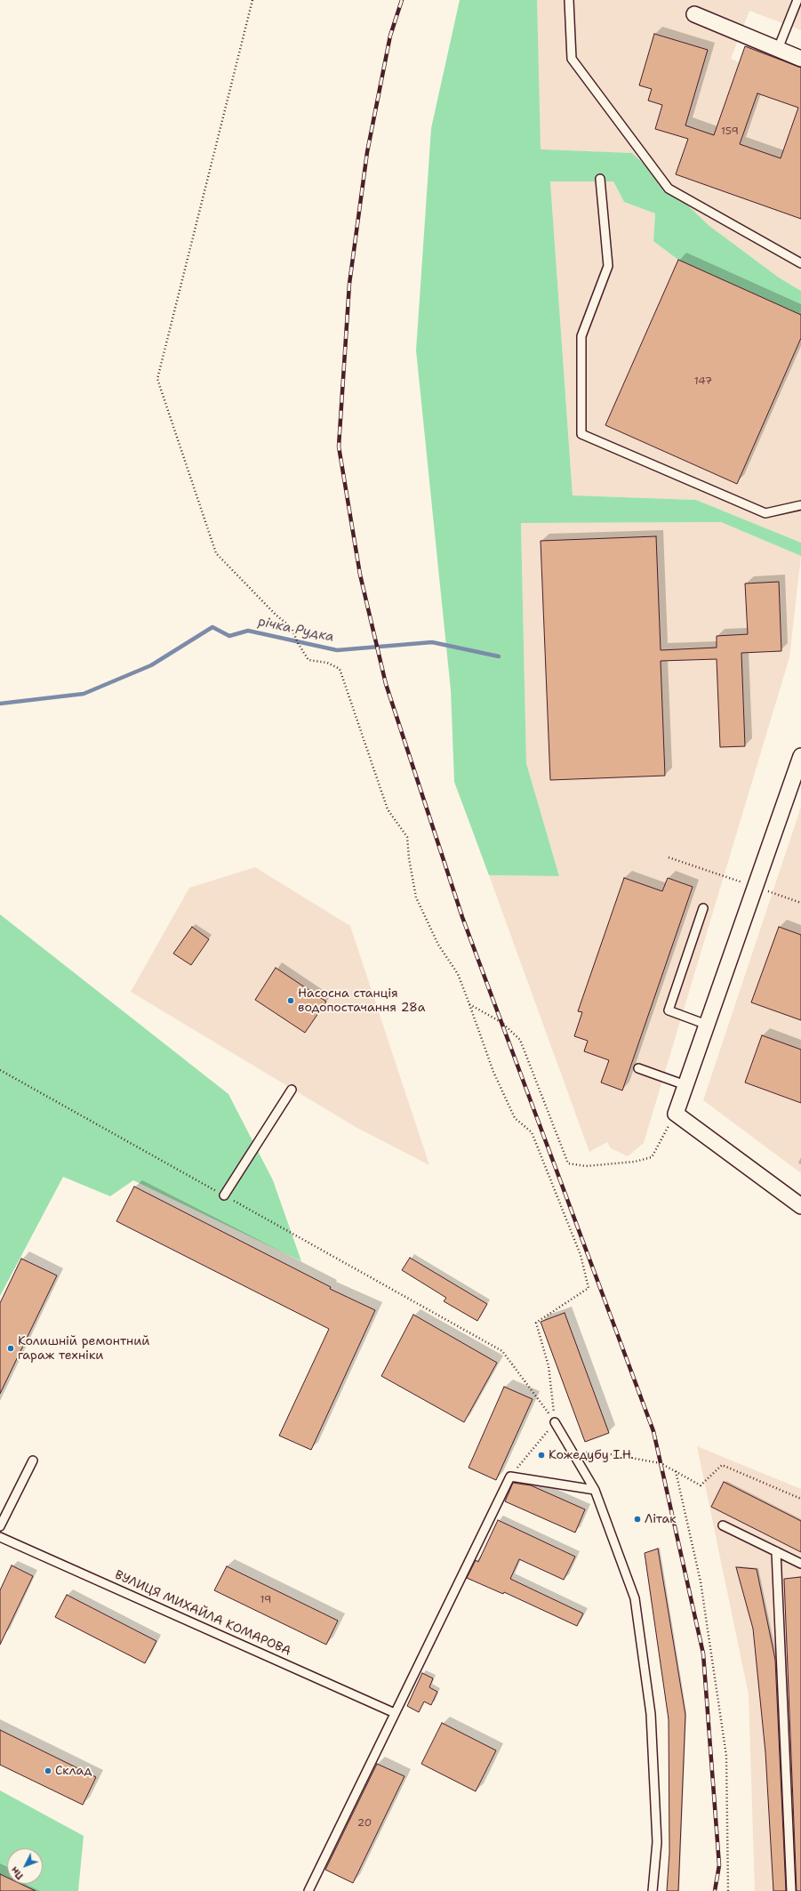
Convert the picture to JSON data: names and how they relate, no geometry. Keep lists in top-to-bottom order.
{
  "streets": {
    "lane": ["ВУЛИЦЯ МИХАЙЛА КОМАРОВА"]
  },
  "water": ["річка Рудка"],
  "places": [
    "Насосна станція водопостачання 28а",
    "Колишній ремонтний гараж техніки",
    "Кожедубу І.Н.",
    "Літак",
    "Склад"
  ],
  "house_numbers": [
    "159",
    "147",
    "19",
    "20"
  ],
  "north": "bottom left"
}
